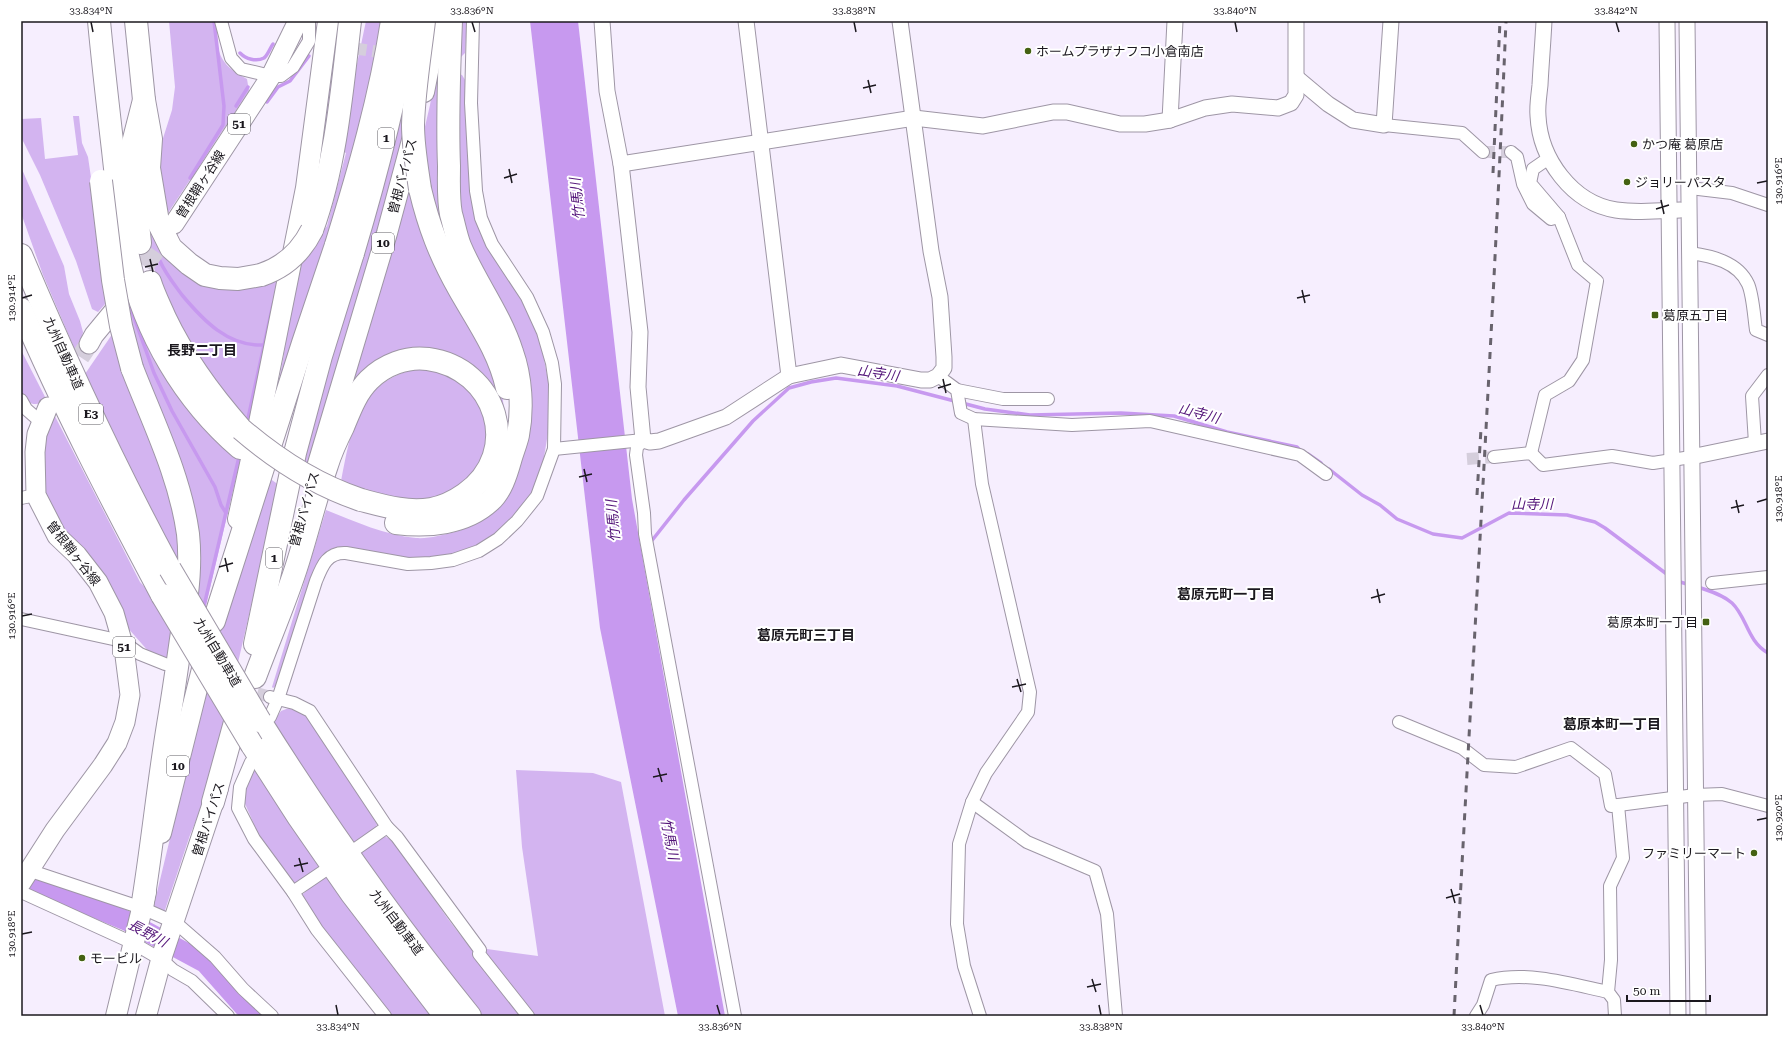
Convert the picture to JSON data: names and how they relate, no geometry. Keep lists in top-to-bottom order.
{
  "streets": {
    "highway": [
      "1",
      "曽根バイパス",
      "10",
      "九州自動車道",
      "E3"
    ],
    "main road": ["51", "曽根鞘ヶ谷線"]
  },
  "crossings": [
    ["1", "曽根バイパス"],
    ["1", "10"]
  ],
  "districts": [
    "長野二丁目",
    "葛原元町一丁目",
    "葛原元町三丁目",
    "葛原本町一丁目"
  ],
  "water": ["竹馬川", "山寺川", "長野川"],
  "places": {
    "other": [
      "ホームプラザナフコ小倉南店",
      "かつ庵 葛原店",
      "ジョリーパスタ",
      "ファミリーマート",
      "モービル"
    ],
    "transit": ["葛原五丁目", "葛原本町一丁目"]
  },
  "scale_bar": "50 m",
  "coordinates": [
    "33.834°N",
    "33.836°N",
    "33.838°N",
    "33.840°N",
    "33.842°N",
    "130.916°E",
    "130.914°E",
    "130.918°E",
    "130.920°E"
  ]
}
